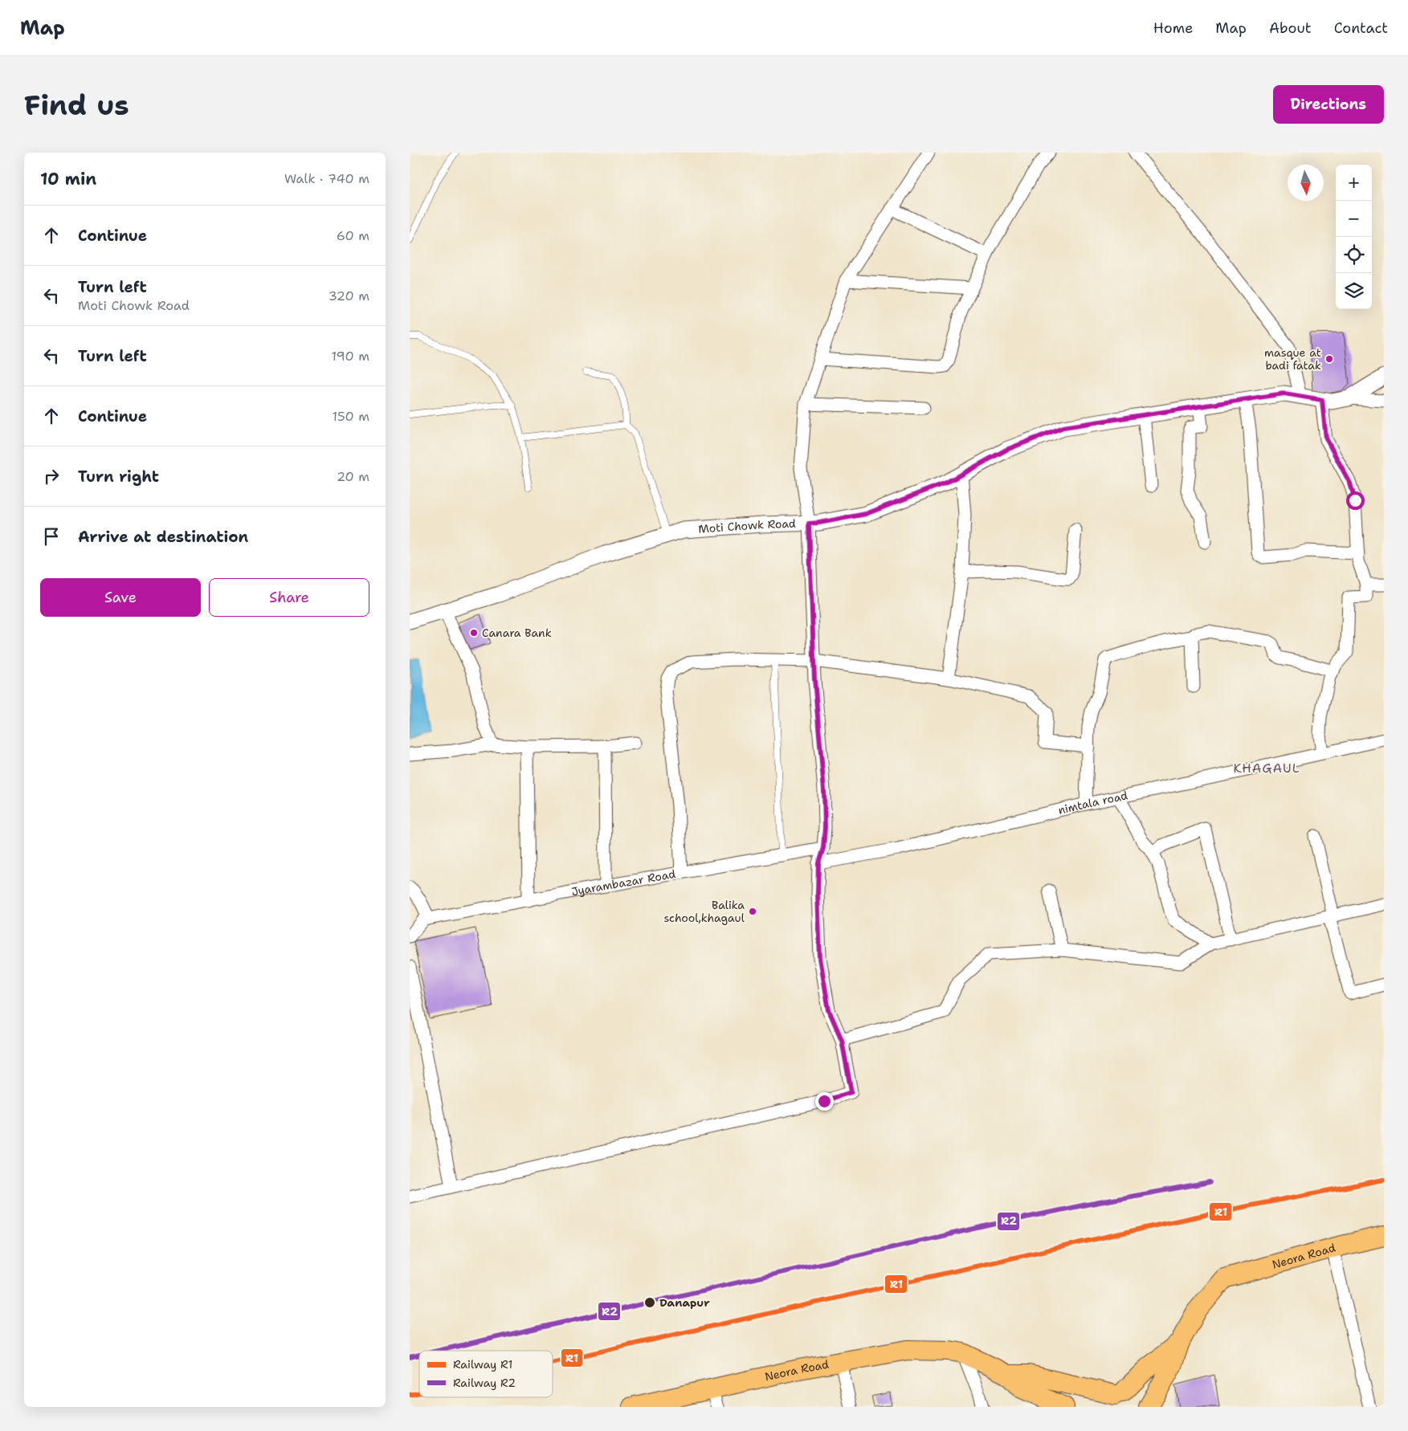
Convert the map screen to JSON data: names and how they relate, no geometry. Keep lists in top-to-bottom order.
{
  "streets": {
    "main road": ["Neora Road"],
    "street": ["Moti Chowk Road", "nimtala road", "Jyarambazar Road"]
  },
  "districts": ["KHAGAUL"],
  "places": [
    "masque at badi fatak",
    "Canara Bank",
    "Balika school,khagaul",
    "Danapur"
  ],
  "lines": ["rail line R1", "rail line R2"],
  "legend": ["Railway R1", "Railway R2"],
  "north": "bottom",
  "page": {
    "header": "Map",
    "nav": [
      "Home",
      "Map",
      "About",
      "Contact"
    ],
    "buttons": [
      "Directions",
      ["Save", "Share"]
    ],
    "title": "Find us",
    "heading": ["10 min", "Walk · 740 m"],
    "map_buttons": ["+", "−"],
    "list": [
      ["Continue", "60 m"],
      ["Turn left", "Moti Chowk Road", "320 m"],
      ["Turn left", "190 m"],
      ["Continue", "150 m"],
      ["Turn right", "20 m"],
      "Arrive at destination"
    ]
  }
}
